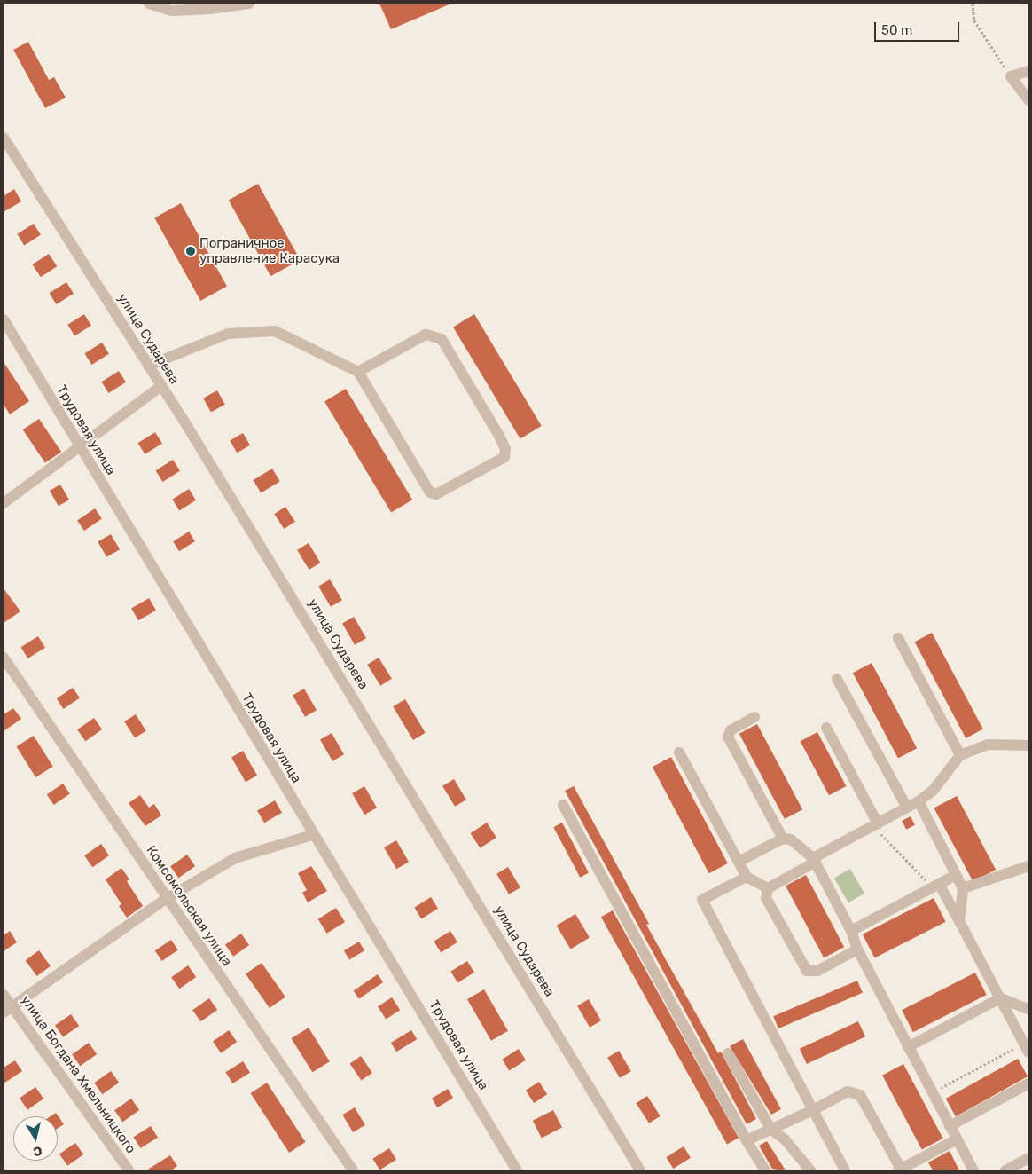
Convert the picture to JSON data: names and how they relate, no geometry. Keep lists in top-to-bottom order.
{
  "streets": {
    "street": [
      "улица Сударева",
      "Трудовая улица",
      "Комсомольская улица",
      "улица Богдана Хмельницкого"
    ]
  },
  "places": ["Пограничное управление Карасука"],
  "scale_bar": "50 m",
  "north": "bottom"
}
